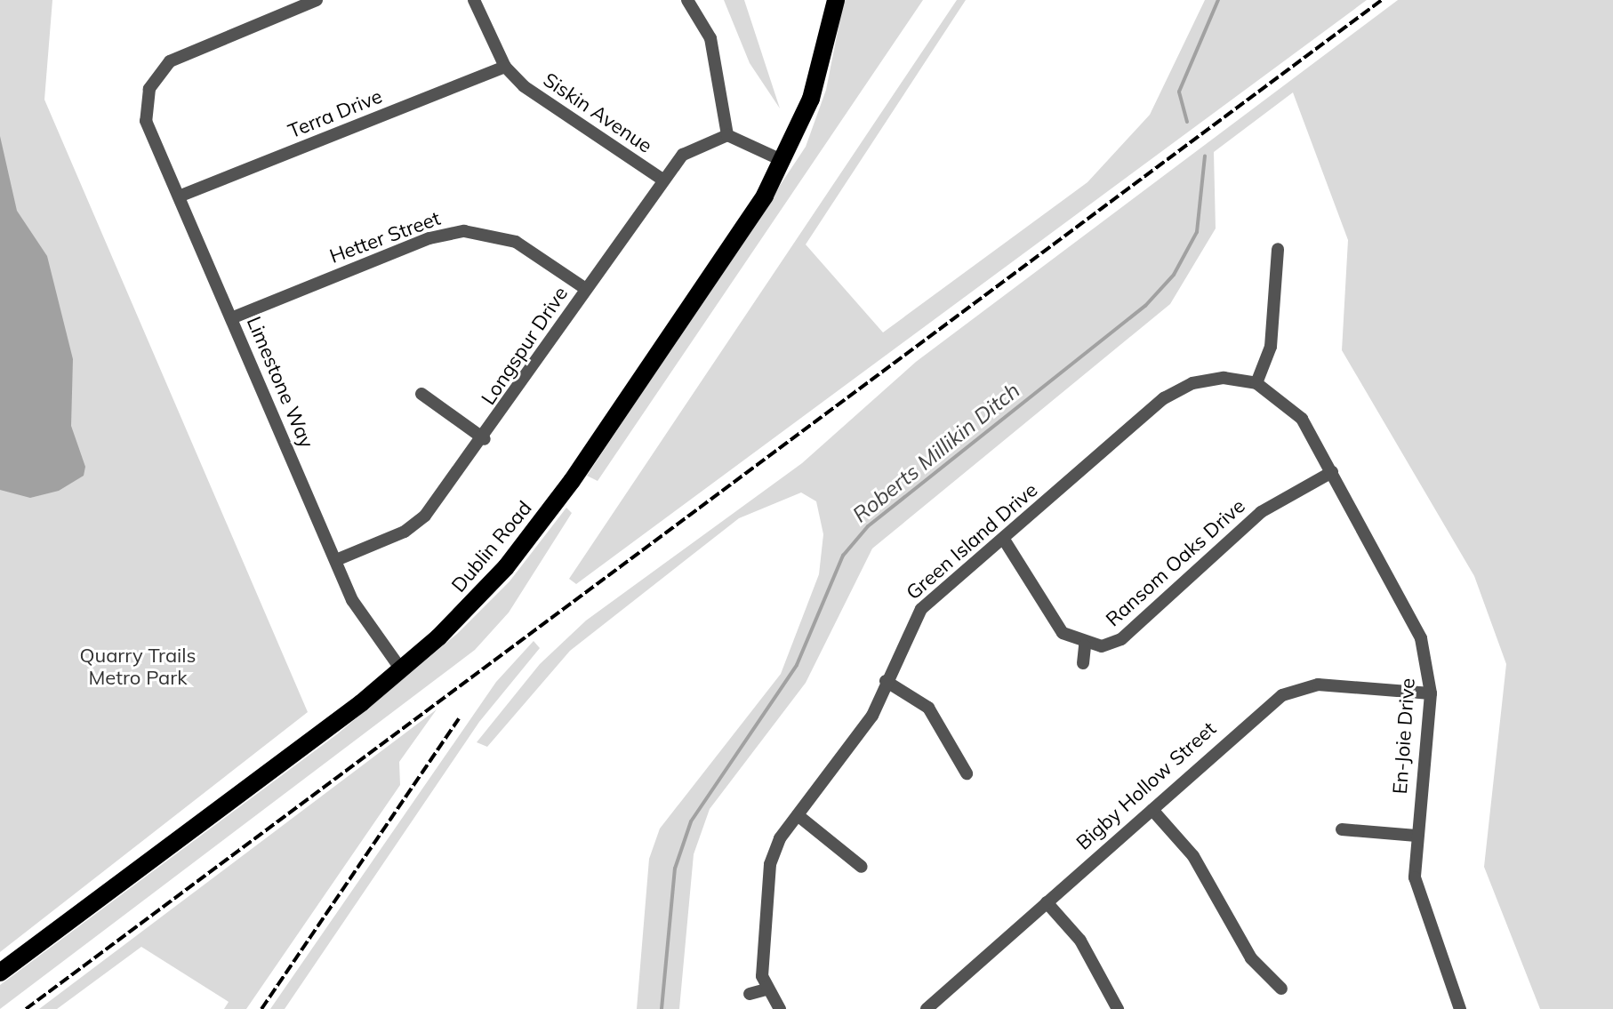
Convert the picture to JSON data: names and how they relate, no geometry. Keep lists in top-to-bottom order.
{
  "streets": {
    "main road": ["Dublin Road"],
    "street": [
      "Siskin Avenue",
      "Terra Drive",
      "Hetter Street",
      "Longspur Drive",
      "Limestone Way",
      "Green Island Drive",
      "Ransom Oaks Drive",
      "En-Joie Drive",
      "Bigby Hollow Street"
    ]
  },
  "crossings": [
    ["Siskin Avenue", "Terra Drive"],
    ["Siskin Avenue", "Longspur Drive"],
    ["Terra Drive", "Limestone Way"],
    ["Hetter Street", "Longspur Drive"],
    ["Hetter Street", "Limestone Way"],
    ["Longspur Drive", "Limestone Way"],
    ["Limestone Way", "Dublin Road"],
    ["Green Island Drive", "En-Joie Drive"],
    ["Ransom Oaks Drive", "En-Joie Drive"],
    ["En-Joie Drive", "Bigby Hollow Street"]
  ],
  "water": ["Roberts Millikin Ditch"],
  "parks": ["Quarry Trails Metro Park"]
}
